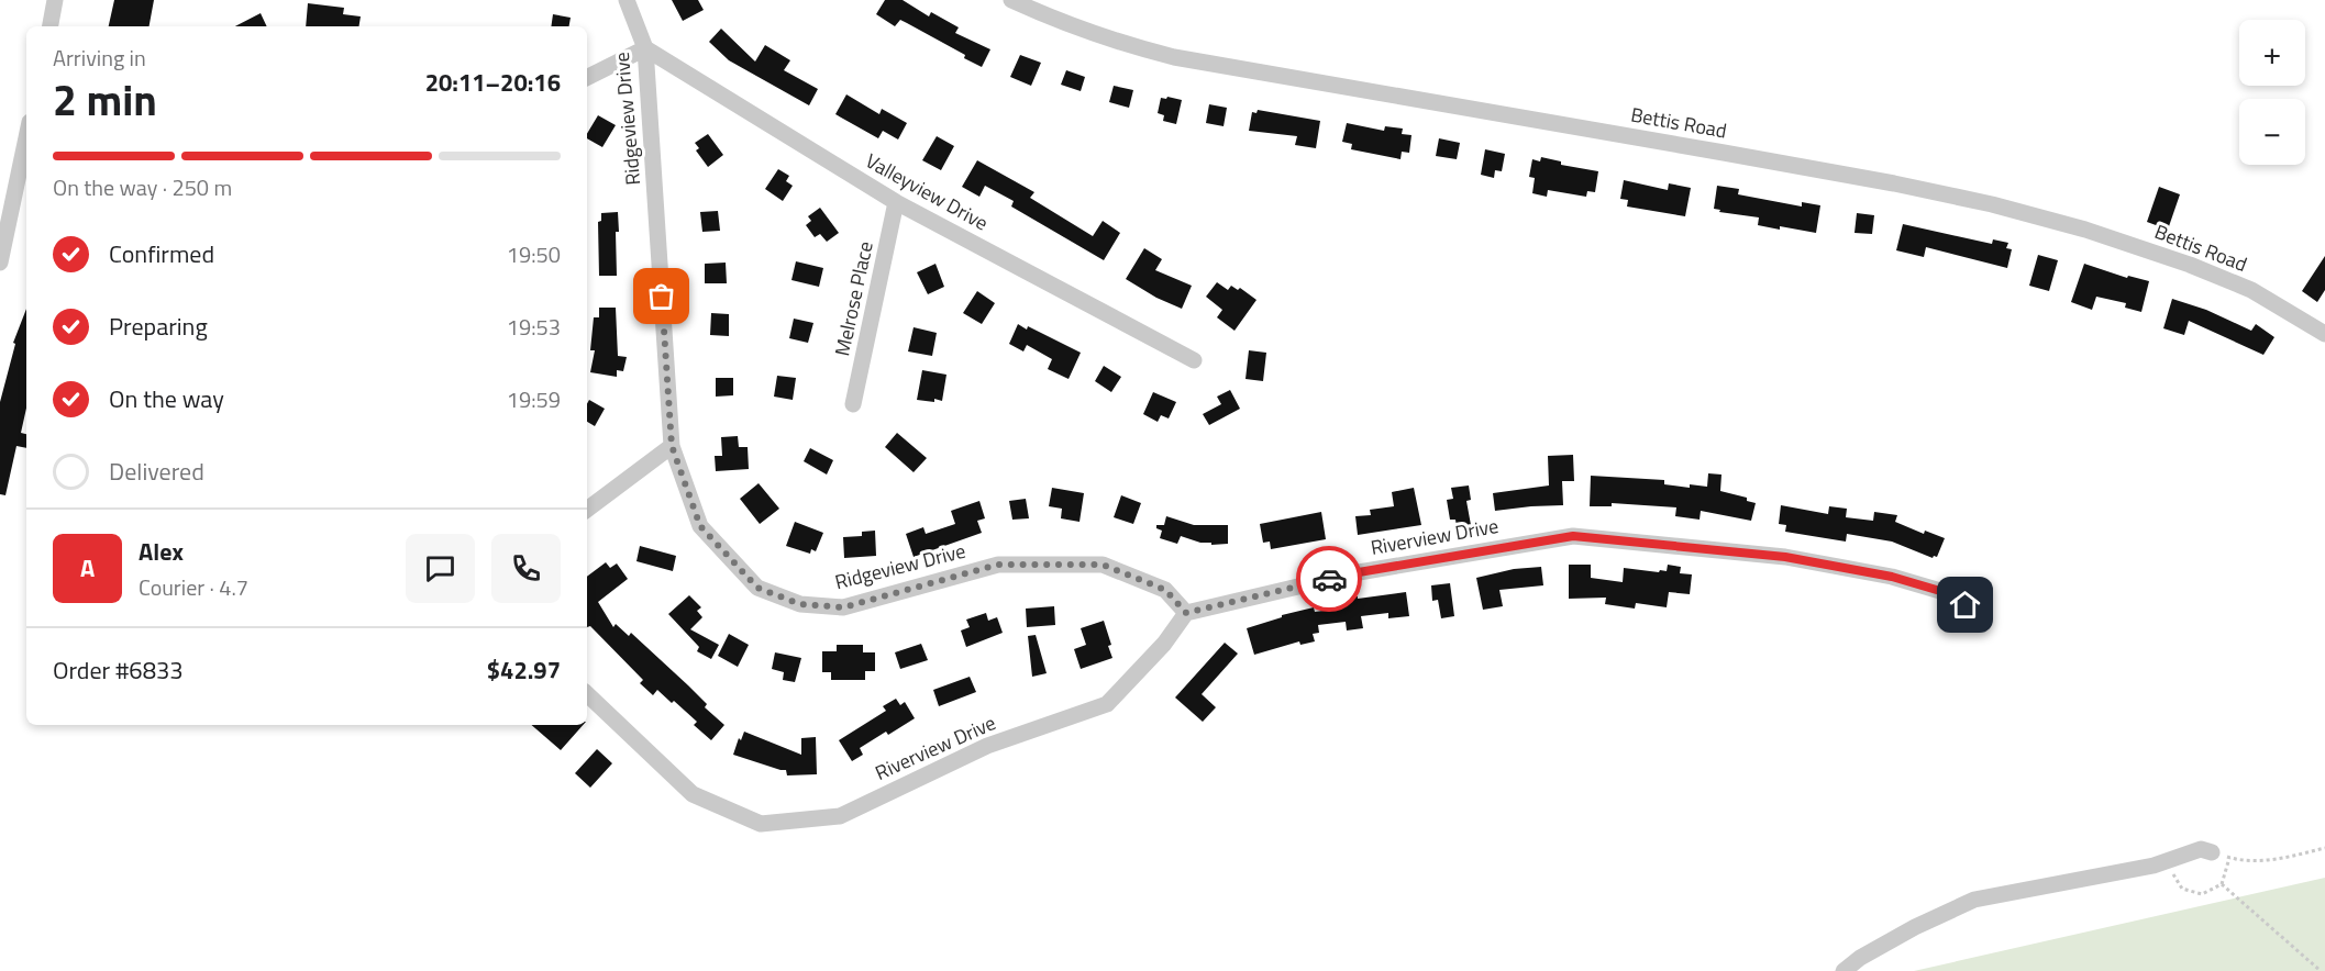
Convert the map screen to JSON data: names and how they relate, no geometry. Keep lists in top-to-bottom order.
{
  "streets": {
    "street": [
      "Ridgeview Drive",
      "Bettis Road",
      "Valleyview Drive",
      "Melrose Place",
      "Riverview Drive"
    ]
  },
  "crossings": [
    ["Ridgeview Drive", "Valleyview Drive"],
    ["Ridgeview Drive", "Riverview Drive"],
    ["Valleyview Drive", "Melrose Place"]
  ],
  "page": {
    "map_buttons": ["+", "−"],
    "heading": ["2 min", "Arriving in", "20:11–20:16"],
    "panel": [
      "Alex",
      "Courier · 4.7",
      "Order #6833",
      "$42.97"
    ],
    "bar": "On the way · 250 m",
    "list": [
      ["Confirmed", "19:50"],
      ["Preparing", "19:53"],
      ["On the way", "19:59"],
      "Delivered"
    ],
    "round": "A"
  }
}
